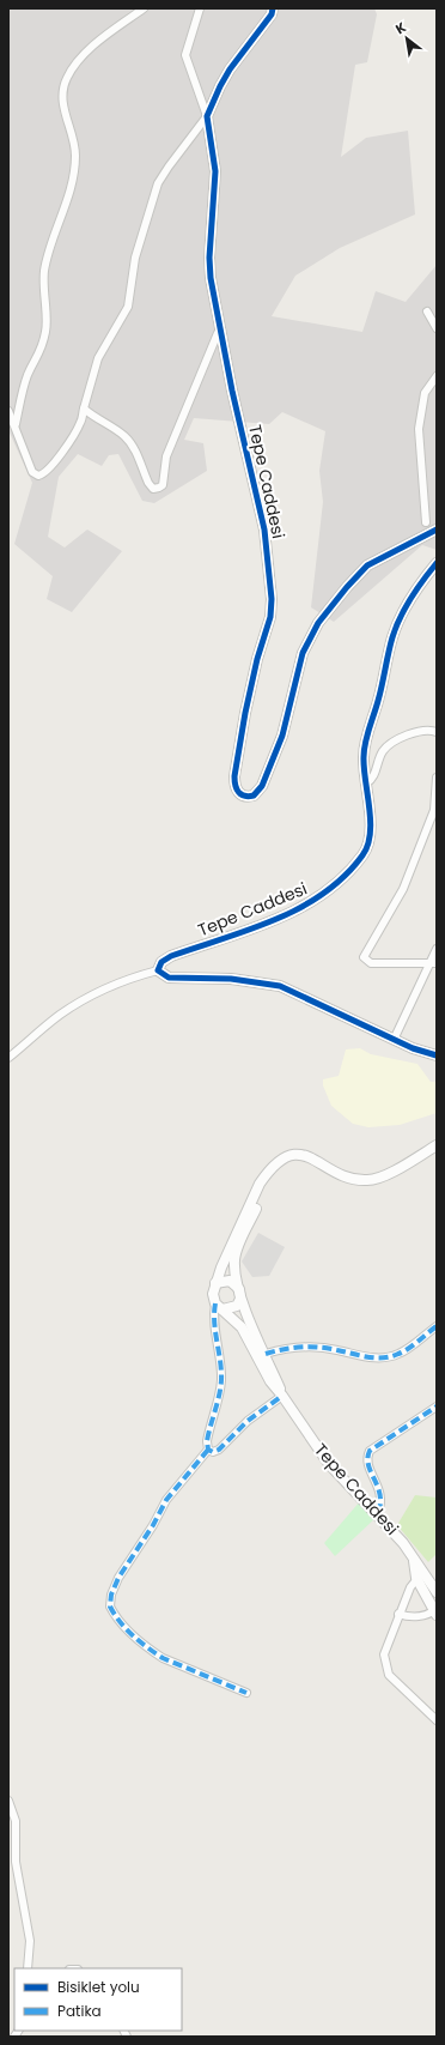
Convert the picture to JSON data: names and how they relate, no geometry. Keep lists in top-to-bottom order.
{
  "streets": {
    "street": ["Tepe Caddesi"]
  },
  "legend": ["Bisiklet yolu", "Patika"],
  "north": "top left"
}
